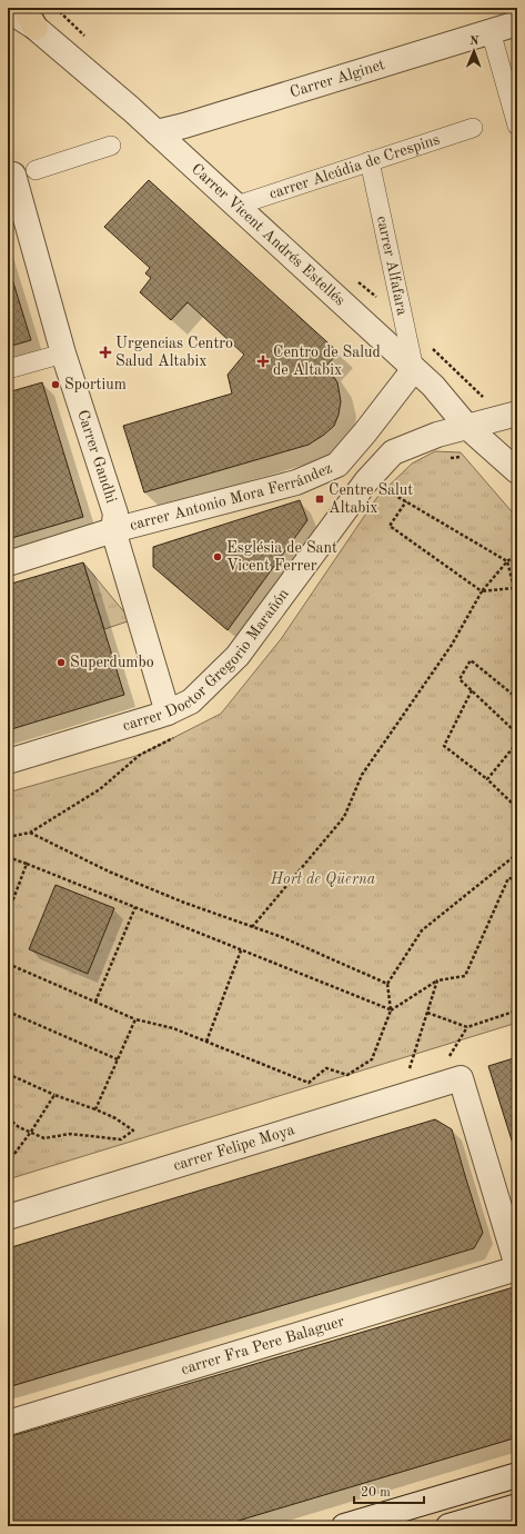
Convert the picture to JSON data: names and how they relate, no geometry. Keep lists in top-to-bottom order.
{
  "streets": {
    "street": [
      "Carrer Alginet",
      "carrer Alcúdia de Crespins",
      "Carrer Vicent Andrés Estellés",
      "carrer Alfafara",
      "Carrer Gandhi",
      "carrer Antonio Mora Ferrández",
      "carrer Doctor Gregorio Marañón",
      "carrer Felipe Moya",
      "carrer Fra Pere Balaguer"
    ]
  },
  "crossings": [
    ["Carrer Alginet", "Carrer Vicent Andrés Estellés"],
    ["carrer Alcúdia de Crespins", "Carrer Vicent Andrés Estellés"],
    ["carrer Alcúdia de Crespins", "carrer Alfafara"],
    ["Carrer Vicent Andrés Estellés", "carrer Alfafara"],
    ["Carrer Vicent Andrés Estellés", "carrer Antonio Mora Ferrández"],
    ["Carrer Vicent Andrés Estellés", "carrer Doctor Gregorio Marañón"],
    ["carrer Alfafara", "carrer Antonio Mora Ferrández"],
    ["Carrer Gandhi", "carrer Antonio Mora Ferrández"],
    ["Carrer Gandhi", "carrer Doctor Gregorio Marañón"]
  ],
  "parks": ["Hort de Qüerna"],
  "places": {
    "health": ["Urgencias Centro Salud Altabix", "Centro de Salud de Altabix"],
    "other": ["Sportium", "Església de Sant Vicent Ferrer", "Superdumbo"],
    "transit": ["Centre Salut Altabix"]
  },
  "scale_bar": "20 m",
  "north": "top"
}
